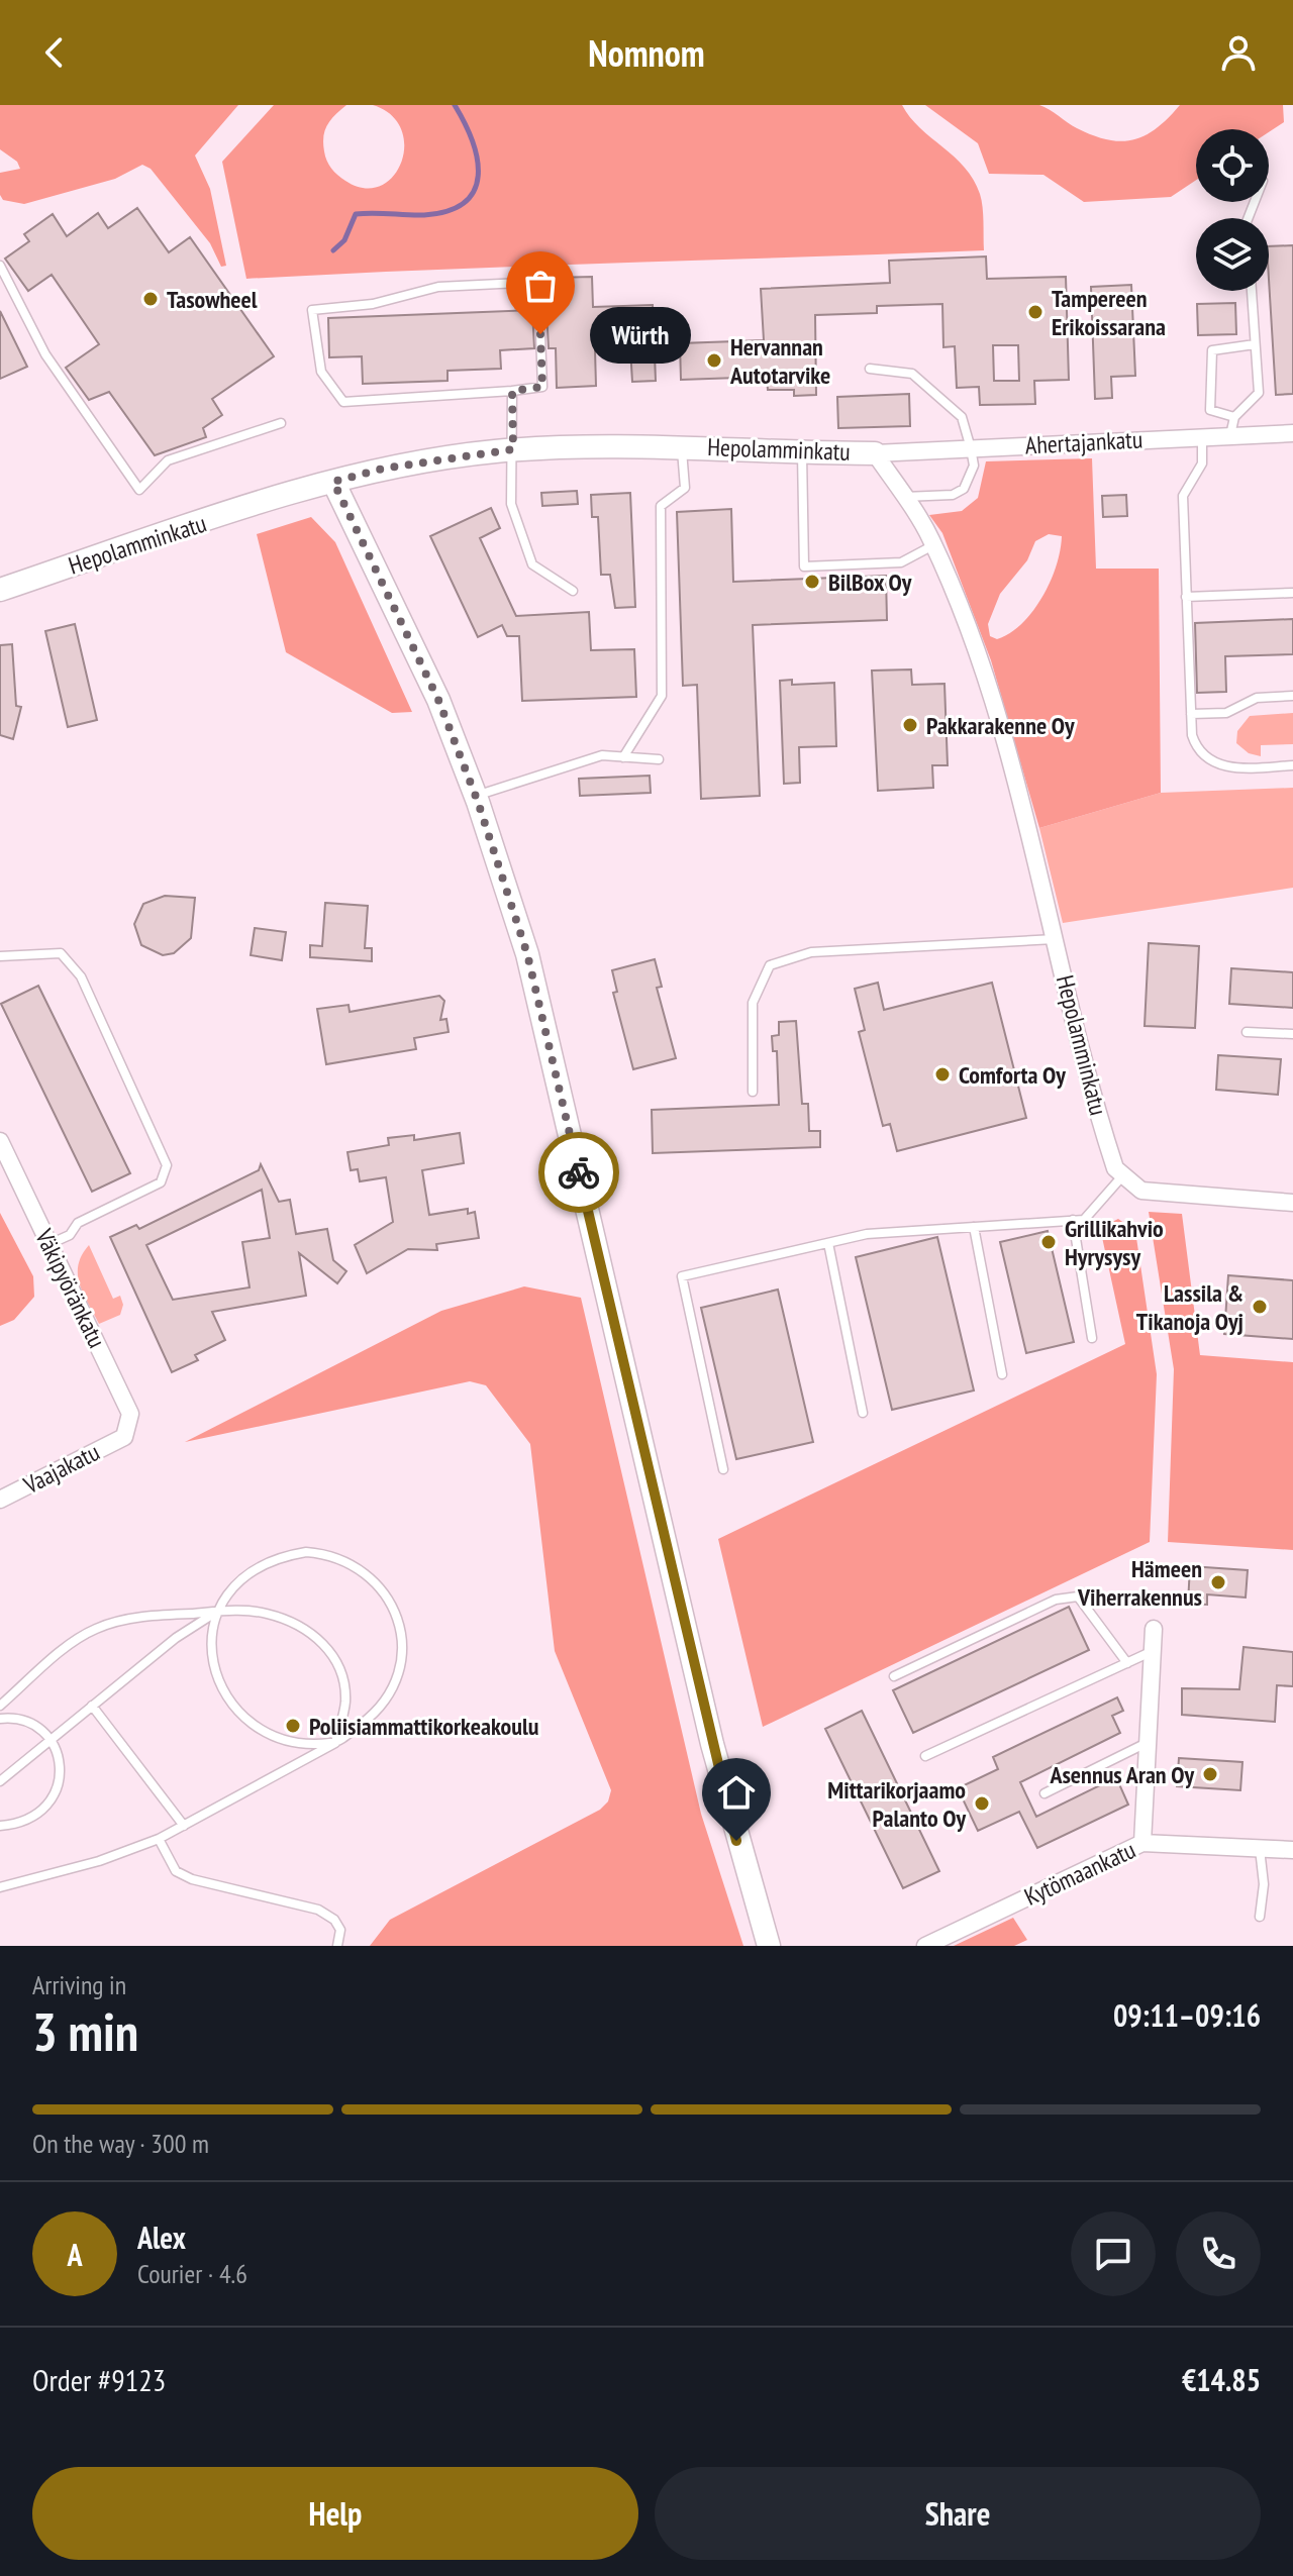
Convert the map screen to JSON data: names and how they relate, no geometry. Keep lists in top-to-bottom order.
{
  "streets": {
    "main road": ["Hepolamminkatu"],
    "street": [
      "Ahertajankatu",
      "Väkipyöränkatu",
      "Vaajakatu",
      "Kytömaankatu"
    ]
  },
  "crossings": [
    ["Ahertajankatu", "Hepolamminkatu"],
    ["Väkipyöränkatu", "Vaajakatu"]
  ],
  "places": [
    "Tasowheel",
    "Tampereen Erikoissarana",
    "Würth",
    "Hervannan Autotarvike",
    "BilBox Oy",
    "Pakkarakenne Oy",
    "Comforta Oy",
    "Grillikahvio Hyrysysy",
    "Lassila & Tikanoja Oyj",
    "Hämeen Viherrakennus",
    "Poliisiammattikorkeakoulu",
    "Asennus Aran Oy",
    "Mittarikorjaamo Palanto Oy"
  ],
  "page": {
    "header": "Nomnom",
    "bubble": "Würth",
    "heading": ["3 min", "Arriving in", "09:11–09:16"],
    "panel": [
      "Alex",
      "Courier · 4.6",
      "Order #9123",
      "€14.85"
    ],
    "bar": "On the way · 300 m",
    "round": "A",
    "buttons": ["Help", "Share"]
  }
}
